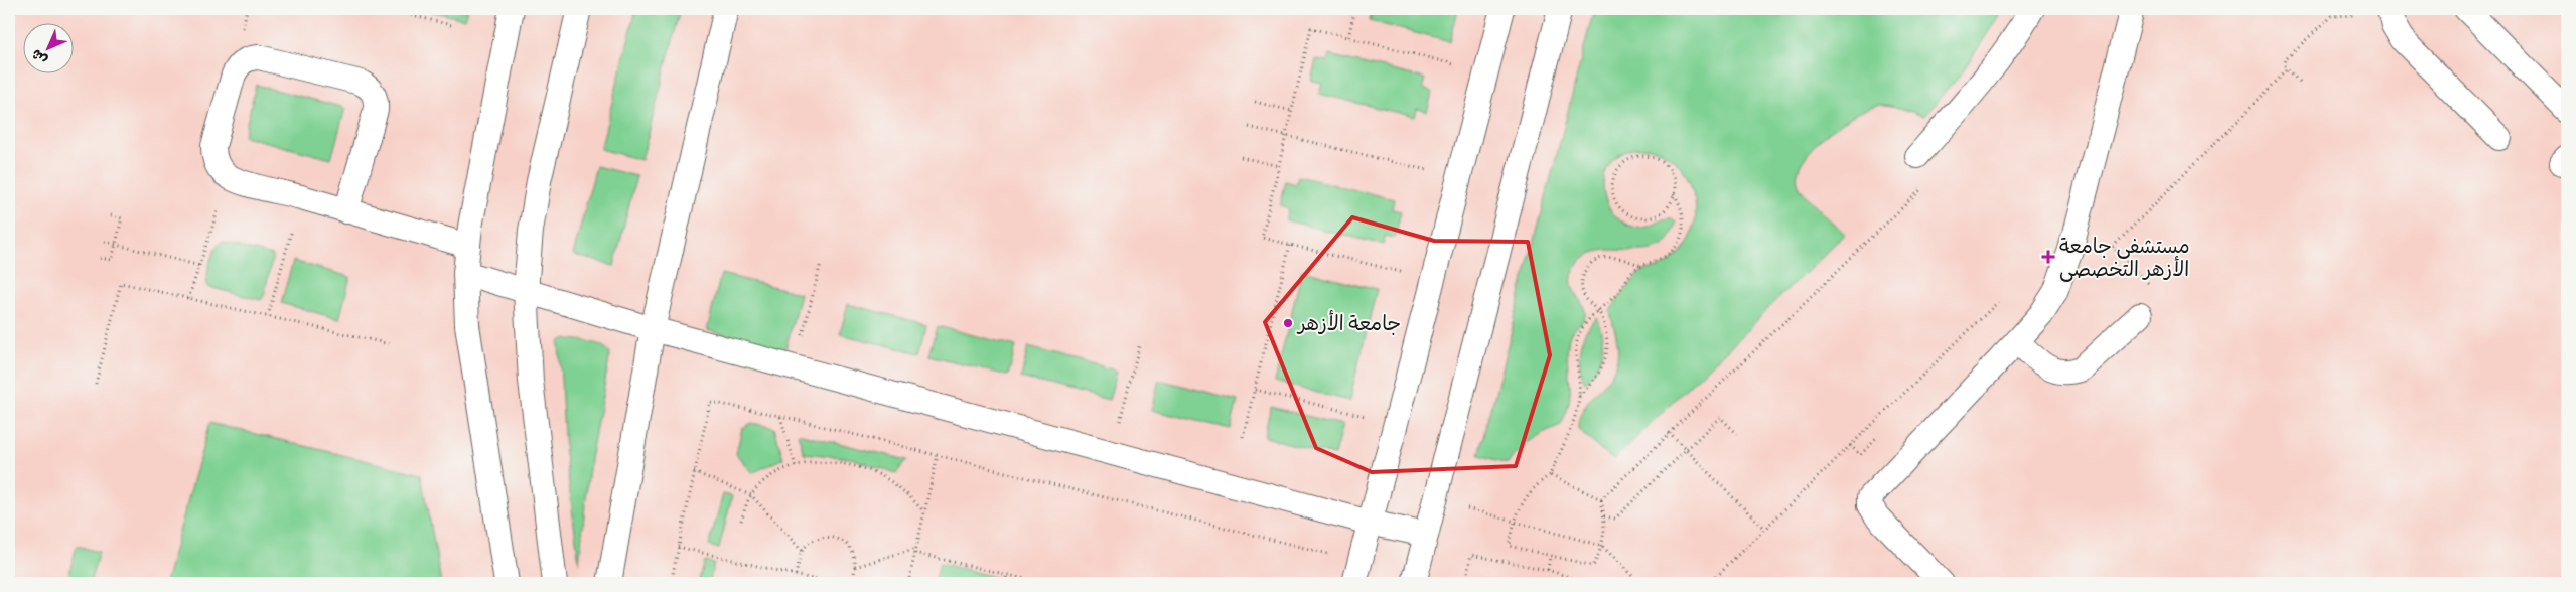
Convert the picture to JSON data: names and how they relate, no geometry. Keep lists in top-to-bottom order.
{
  "places": {
    "health": ["مستشفى جامعة الأزهر التخصصى"],
    "other": ["جامعة الأزهر"]
  },
  "north": "bottom left"
}
